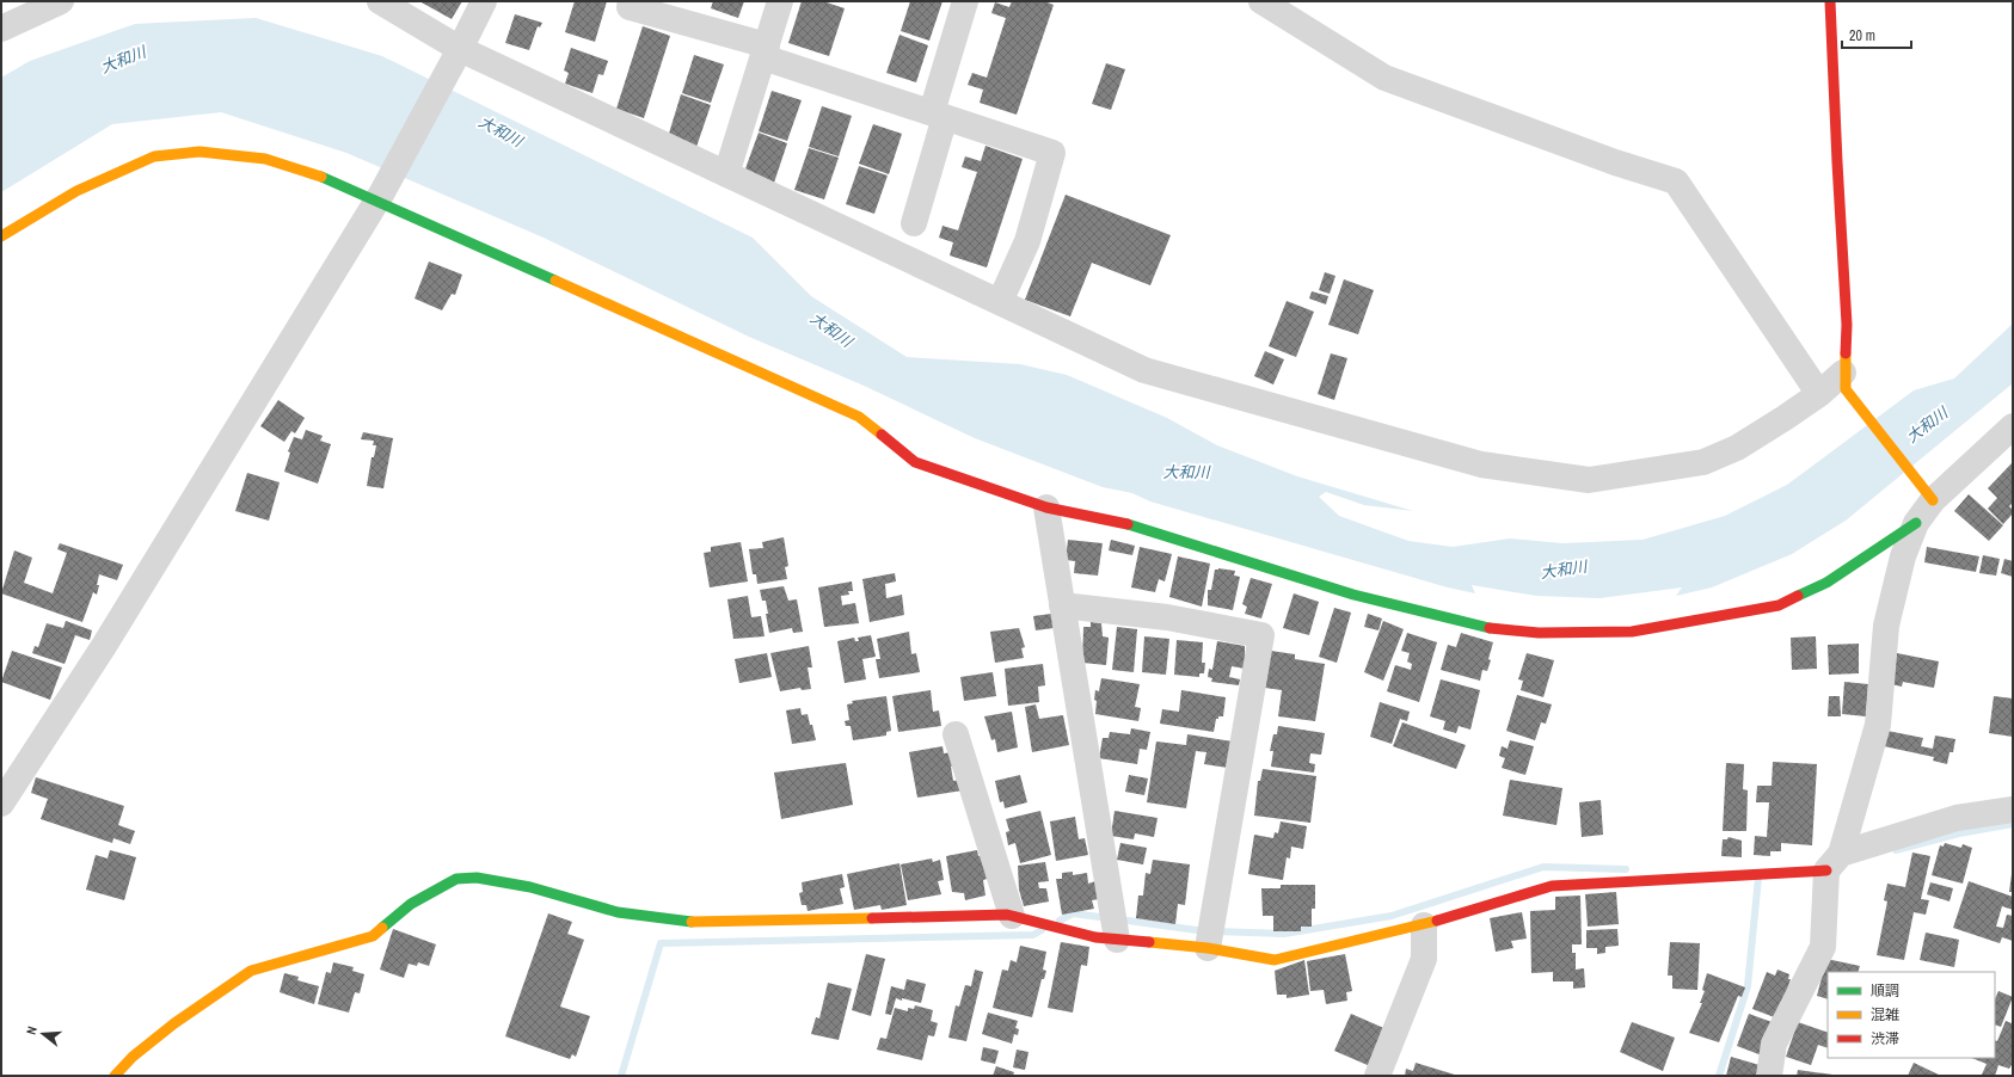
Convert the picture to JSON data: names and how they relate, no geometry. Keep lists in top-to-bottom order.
{
  "water": ["大和川"],
  "legend": ["順調", "混雑", "渋滞"],
  "scale_bar": "20 m",
  "north": "left"
}
